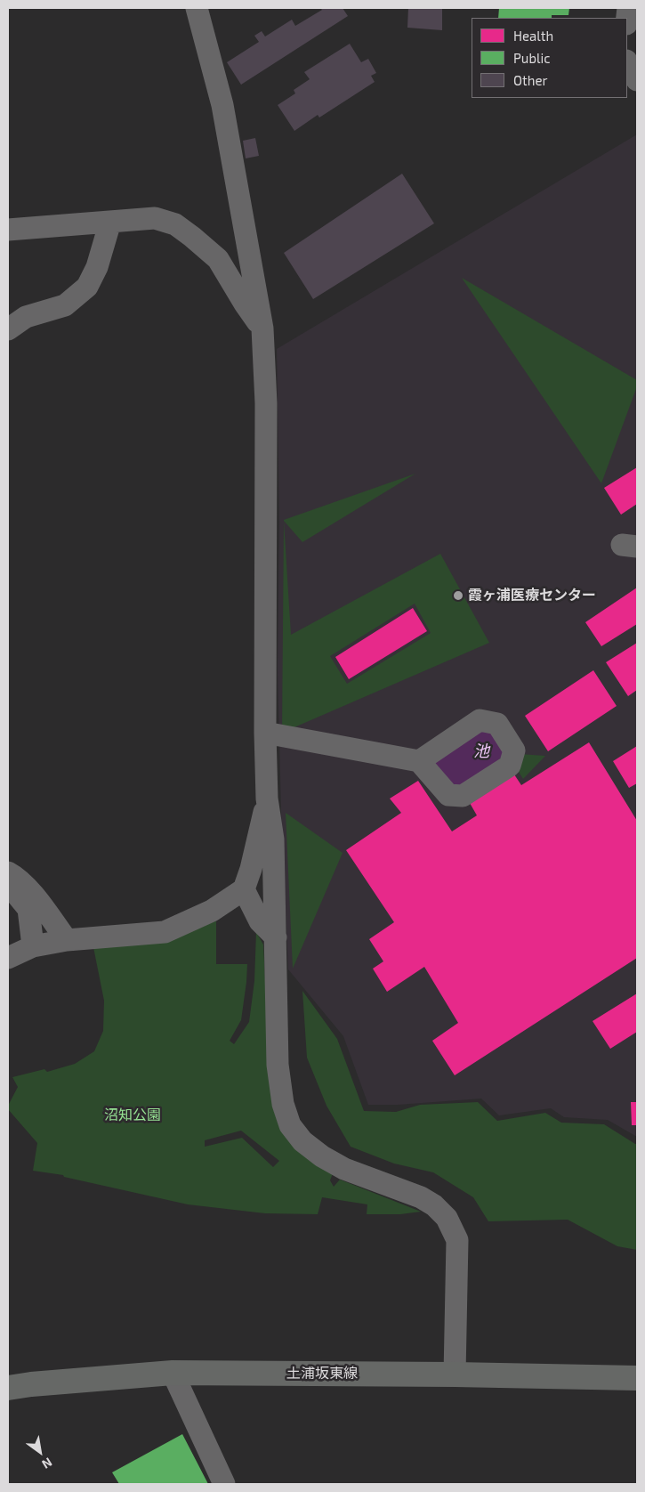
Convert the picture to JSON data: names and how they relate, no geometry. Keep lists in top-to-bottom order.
{
  "streets": {
    "main road": ["土浦坂東線"]
  },
  "water": ["池"],
  "parks": ["沼知公園"],
  "places": ["霞ヶ浦医療センター"],
  "legend": ["Health", "Public", "Other"],
  "north": "bottom right"
}
